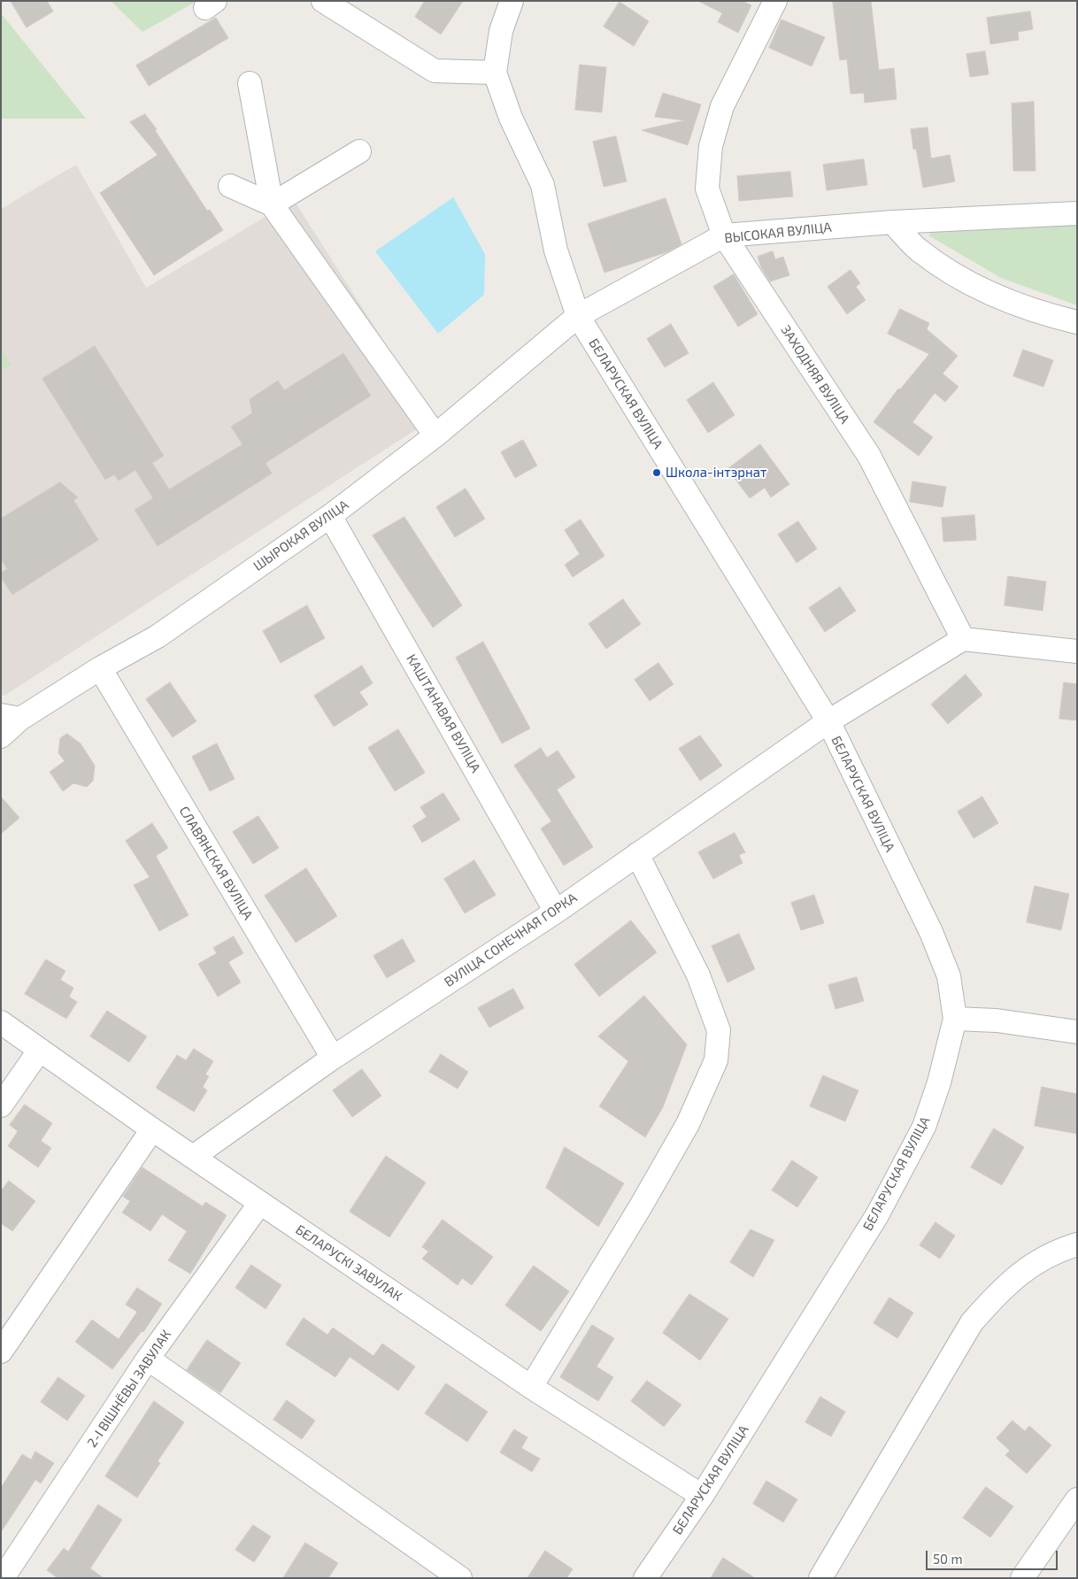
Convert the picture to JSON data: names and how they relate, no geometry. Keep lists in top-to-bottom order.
{
  "streets": {
    "street": [
      "ВЫСОКАЯ ВУЛІЦА",
      "ЗАХОДНЯЯ ВУЛІЦА",
      "БЕЛАРУСКАЯ ВУЛІЦА",
      "ШЫРОКАЯ ВУЛІЦА",
      "КАШТАНАВАЯ ВУЛІЦА",
      "СЛАВЯНСКАЯ ВУЛІЦА",
      "ВУЛІЦА СОНЕЧНАЯ ГОРКА",
      "БЕЛАРУСКІ ЗАВУЛАК",
      "2-І ВІШНЁВЫ ЗАВУЛАК"
    ]
  },
  "crossings": [
    ["ВЫСОКАЯ ВУЛІЦА", "ЗАХОДНЯЯ ВУЛІЦА"],
    ["ВЫСОКАЯ ВУЛІЦА", "БЕЛАРУСКАЯ ВУЛІЦА"],
    ["ВЫСОКАЯ ВУЛІЦА", "ШЫРОКАЯ ВУЛІЦА"],
    ["ЗАХОДНЯЯ ВУЛІЦА", "ВУЛІЦА СОНЕЧНАЯ ГОРКА"],
    ["БЕЛАРУСКАЯ ВУЛІЦА", "ШЫРОКАЯ ВУЛІЦА"],
    ["БЕЛАРУСКАЯ ВУЛІЦА", "ВУЛІЦА СОНЕЧНАЯ ГОРКА"],
    ["БЕЛАРУСКАЯ ВУЛІЦА", "БЕЛАРУСКІ ЗАВУЛАК"],
    ["ШЫРОКАЯ ВУЛІЦА", "КАШТАНАВАЯ ВУЛІЦА"],
    ["ШЫРОКАЯ ВУЛІЦА", "СЛАВЯНСКАЯ ВУЛІЦА"],
    ["КАШТАНАВАЯ ВУЛІЦА", "ВУЛІЦА СОНЕЧНАЯ ГОРКА"],
    ["СЛАВЯНСКАЯ ВУЛІЦА", "ВУЛІЦА СОНЕЧНАЯ ГОРКА"],
    ["ВУЛІЦА СОНЕЧНАЯ ГОРКА", "БЕЛАРУСКІ ЗАВУЛАК"],
    ["БЕЛАРУСКІ ЗАВУЛАК", "2-І ВІШНЁВЫ ЗАВУЛАК"]
  ],
  "places": ["Школа-інтэрнат"],
  "scale_bar": "50 m"
}
